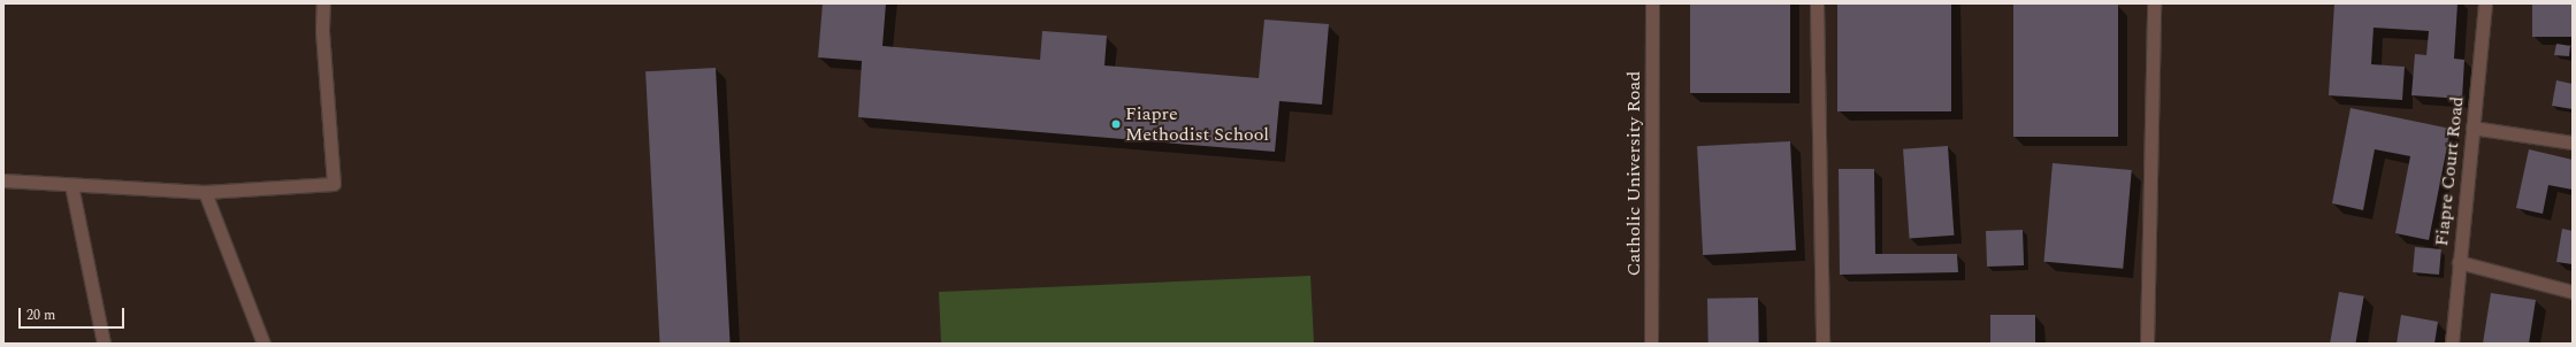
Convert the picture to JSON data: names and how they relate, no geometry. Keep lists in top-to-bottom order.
{
  "streets": {
    "street": ["Fiapre Court Road", "Catholic University Road"]
  },
  "places": ["Fiapre Methodist School"],
  "scale_bar": "20 m"
}
